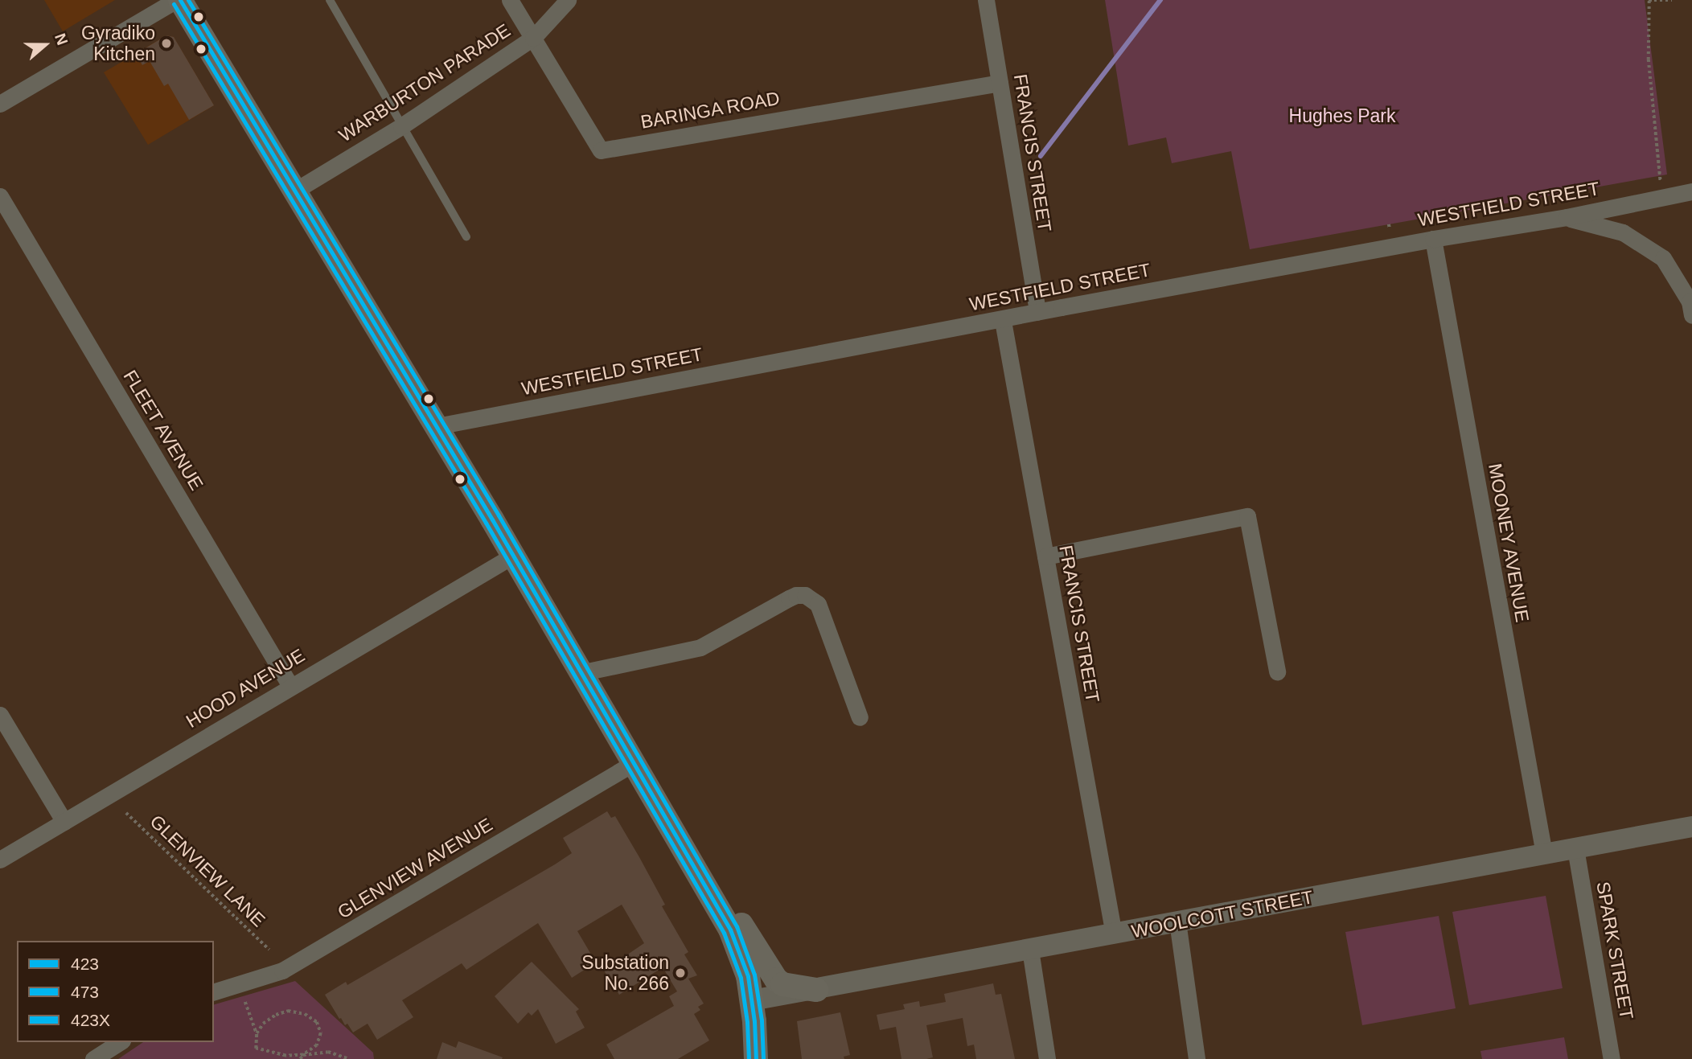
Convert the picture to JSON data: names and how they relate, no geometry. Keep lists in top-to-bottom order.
{
  "streets": {
    "street": [
      "WARBURTON PARADE",
      "BARINGA ROAD",
      "FRANCIS STREET",
      "WESTFIELD STREET",
      "FLEET AVENUE",
      "MOONEY AVENUE",
      "HOOD AVENUE",
      "GLENVIEW AVENUE",
      "WOOLCOTT STREET",
      "SPARK STREET"
    ],
    "path": ["GLENVIEW LANE"]
  },
  "crossings": [
    ["WARBURTON PARADE", "BARINGA ROAD"],
    ["BARINGA ROAD", "FRANCIS STREET"],
    ["FRANCIS STREET", "WESTFIELD STREET"],
    ["FRANCIS STREET", "WOOLCOTT STREET"],
    ["WESTFIELD STREET", "MOONEY AVENUE"],
    ["FLEET AVENUE", "HOOD AVENUE"],
    ["MOONEY AVENUE", "WOOLCOTT STREET"],
    ["WOOLCOTT STREET", "SPARK STREET"]
  ],
  "parks": ["Hughes Park"],
  "places": ["Gyradiko Kitchen", "Substation No. 266"],
  "lines": ["transit line 423", "transit line 423X", "transit line 473"],
  "legend": ["423", "473", "423X"],
  "north": "right"
}
